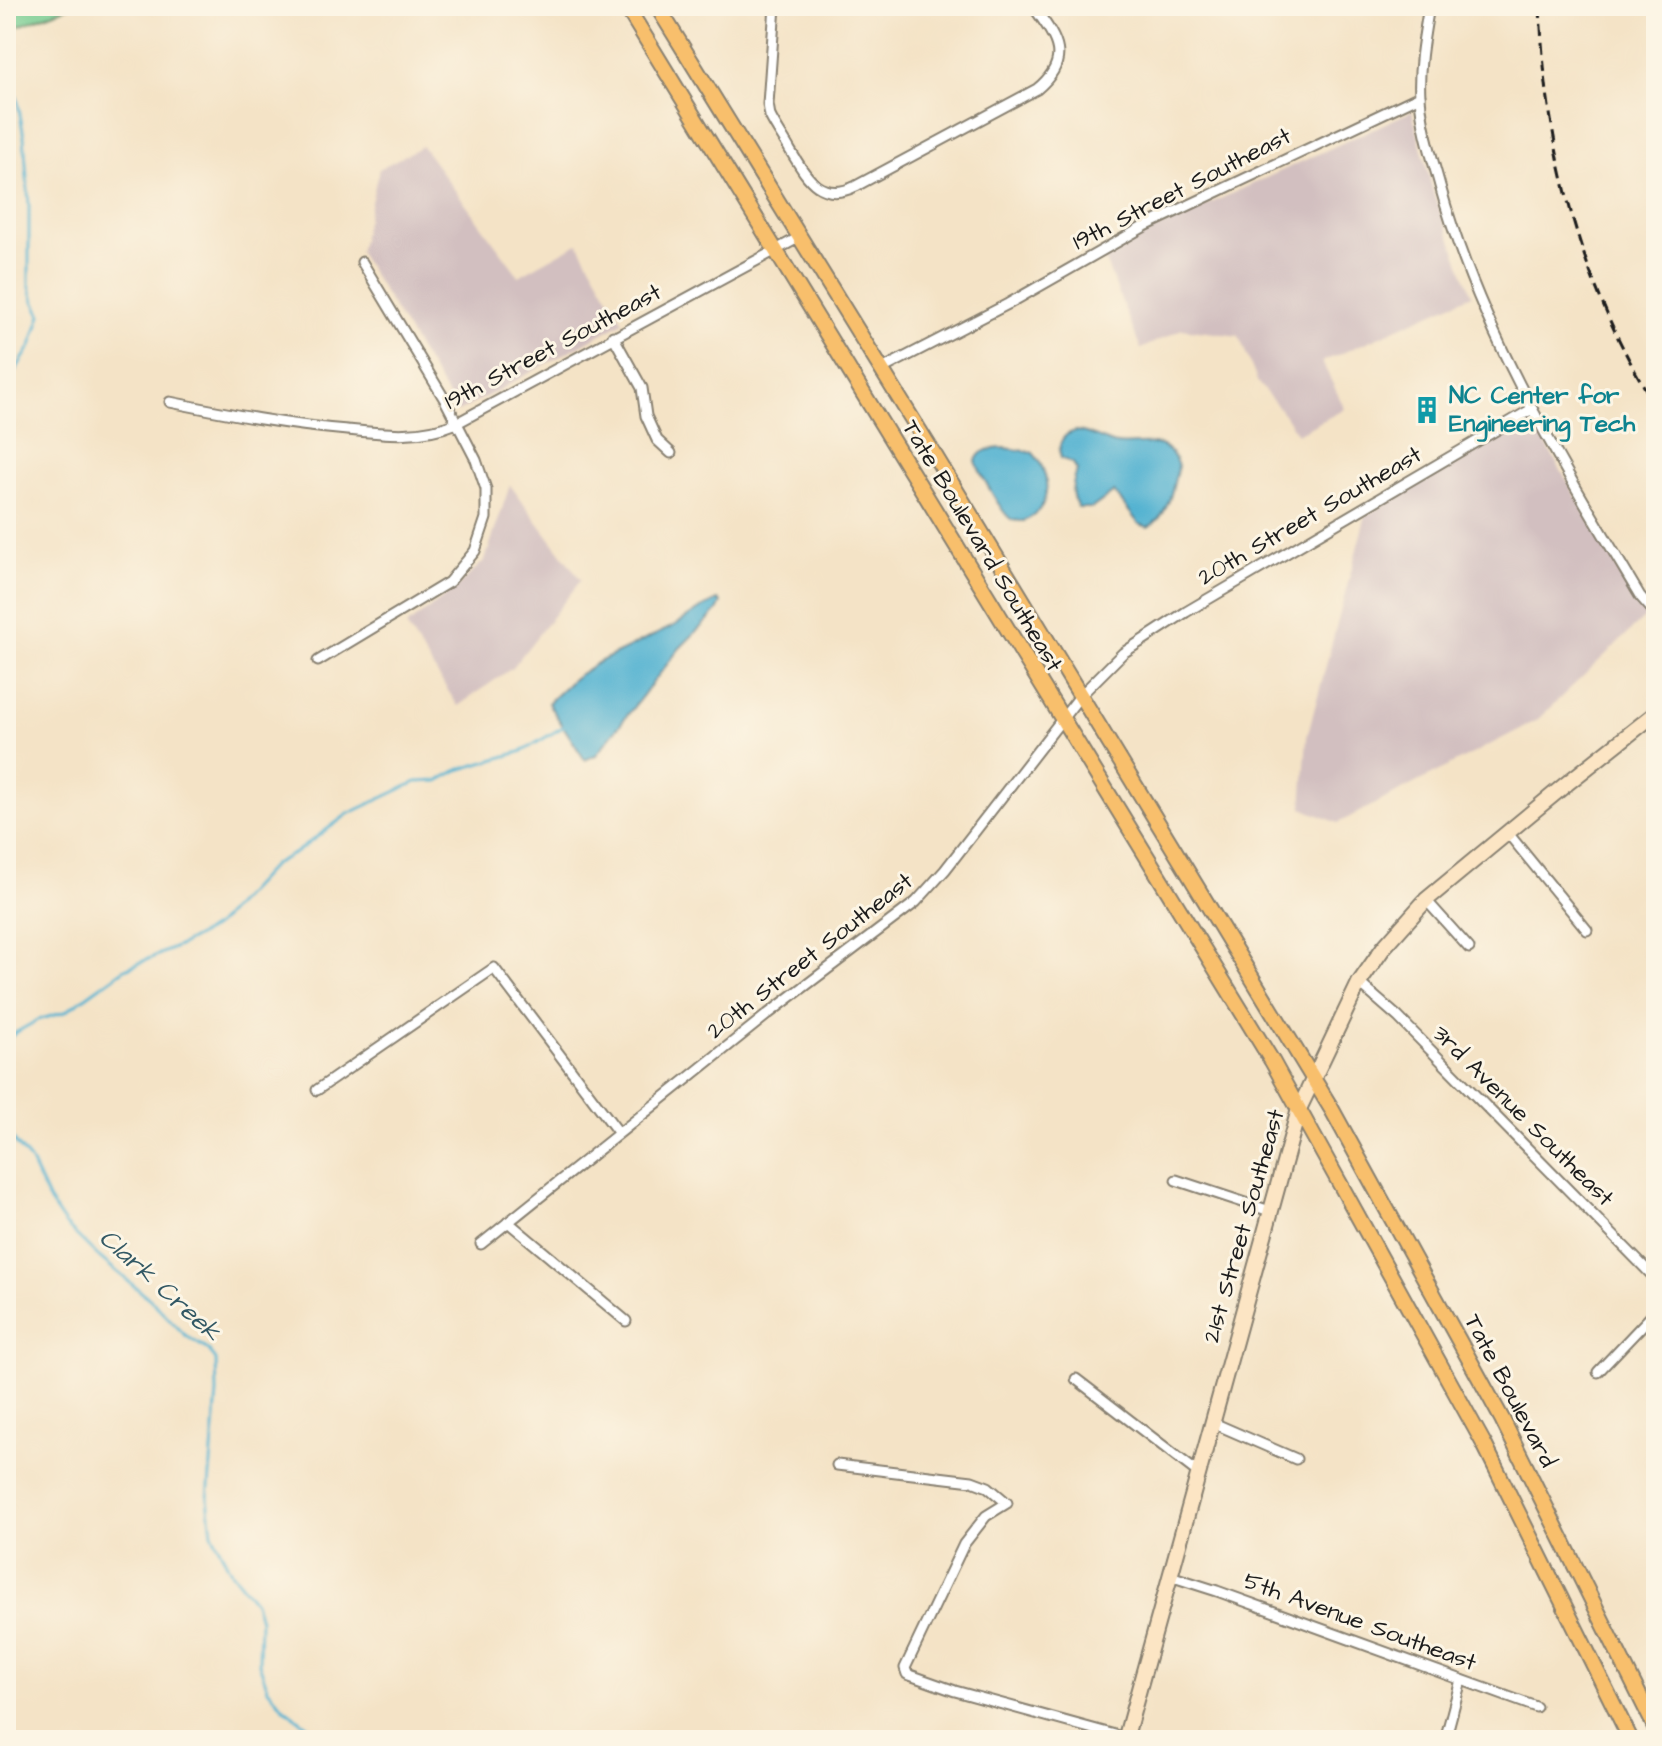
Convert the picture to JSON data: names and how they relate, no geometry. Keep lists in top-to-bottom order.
{
  "streets": {
    "main road": ["Tate Boulevard Southeast", "Tate Boulevard"],
    "street": [
      "19th Street Southeast",
      "20th Street Southeast",
      "3rd Avenue Southeast",
      "21st Street Southeast",
      "5th Avenue Southeast"
    ]
  },
  "crossings": [
    ["19th Street Southeast", "Tate Boulevard Southeast"],
    ["20th Street Southeast", "Tate Boulevard Southeast"],
    ["Tate Boulevard Southeast", "21st Street Southeast"],
    ["Tate Boulevard Southeast", "Tate Boulevard"],
    ["3rd Avenue Southeast", "21st Street Southeast"],
    ["21st Street Southeast", "Tate Boulevard"],
    ["21st Street Southeast", "5th Avenue Southeast"]
  ],
  "water": ["Clark Creek"],
  "places": {
    "building": ["NC Center for Engineering Tech"]
  }
}
